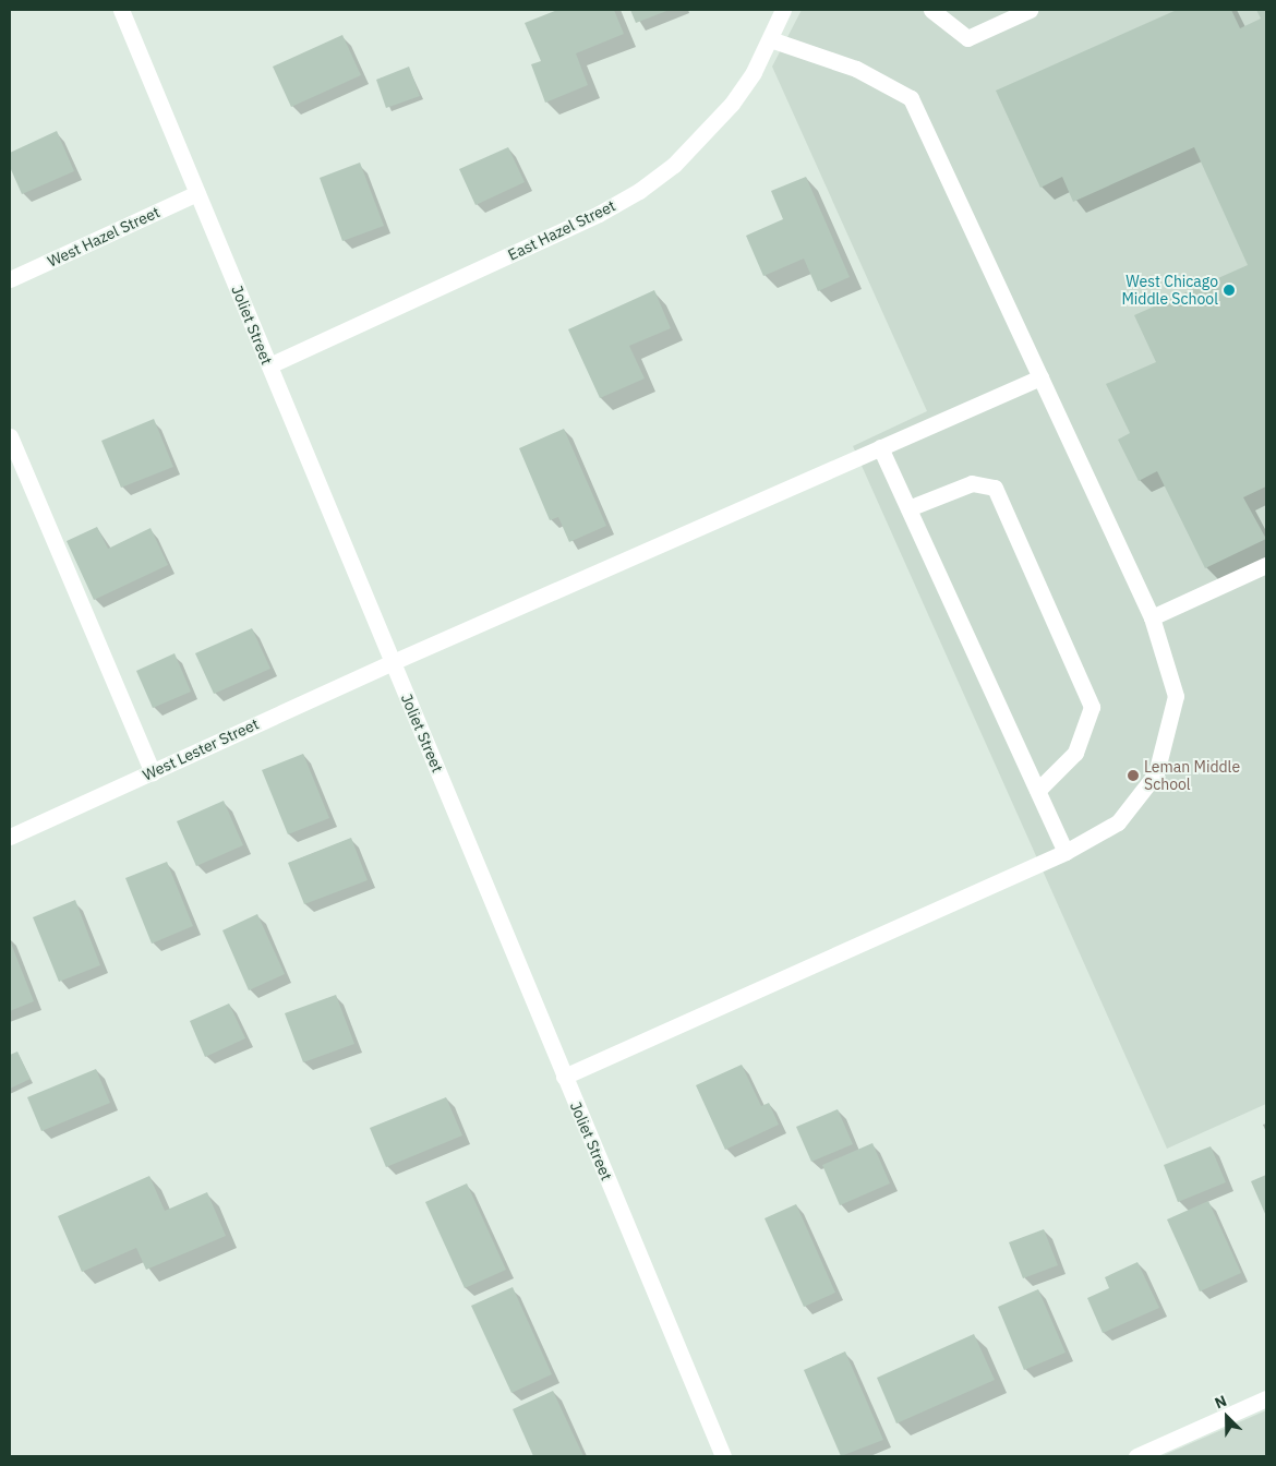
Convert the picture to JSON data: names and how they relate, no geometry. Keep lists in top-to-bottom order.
{
  "streets": {
    "street": [
      "East Hazel Street",
      "West Hazel Street",
      "Joliet Street",
      "West Lester Street"
    ]
  },
  "crossings": [
    ["East Hazel Street", "Joliet Street"],
    ["West Hazel Street", "Joliet Street"],
    ["Joliet Street", "West Lester Street"]
  ],
  "places": ["West Chicago Middle School", "Leman Middle School"],
  "north": "top left"
}
